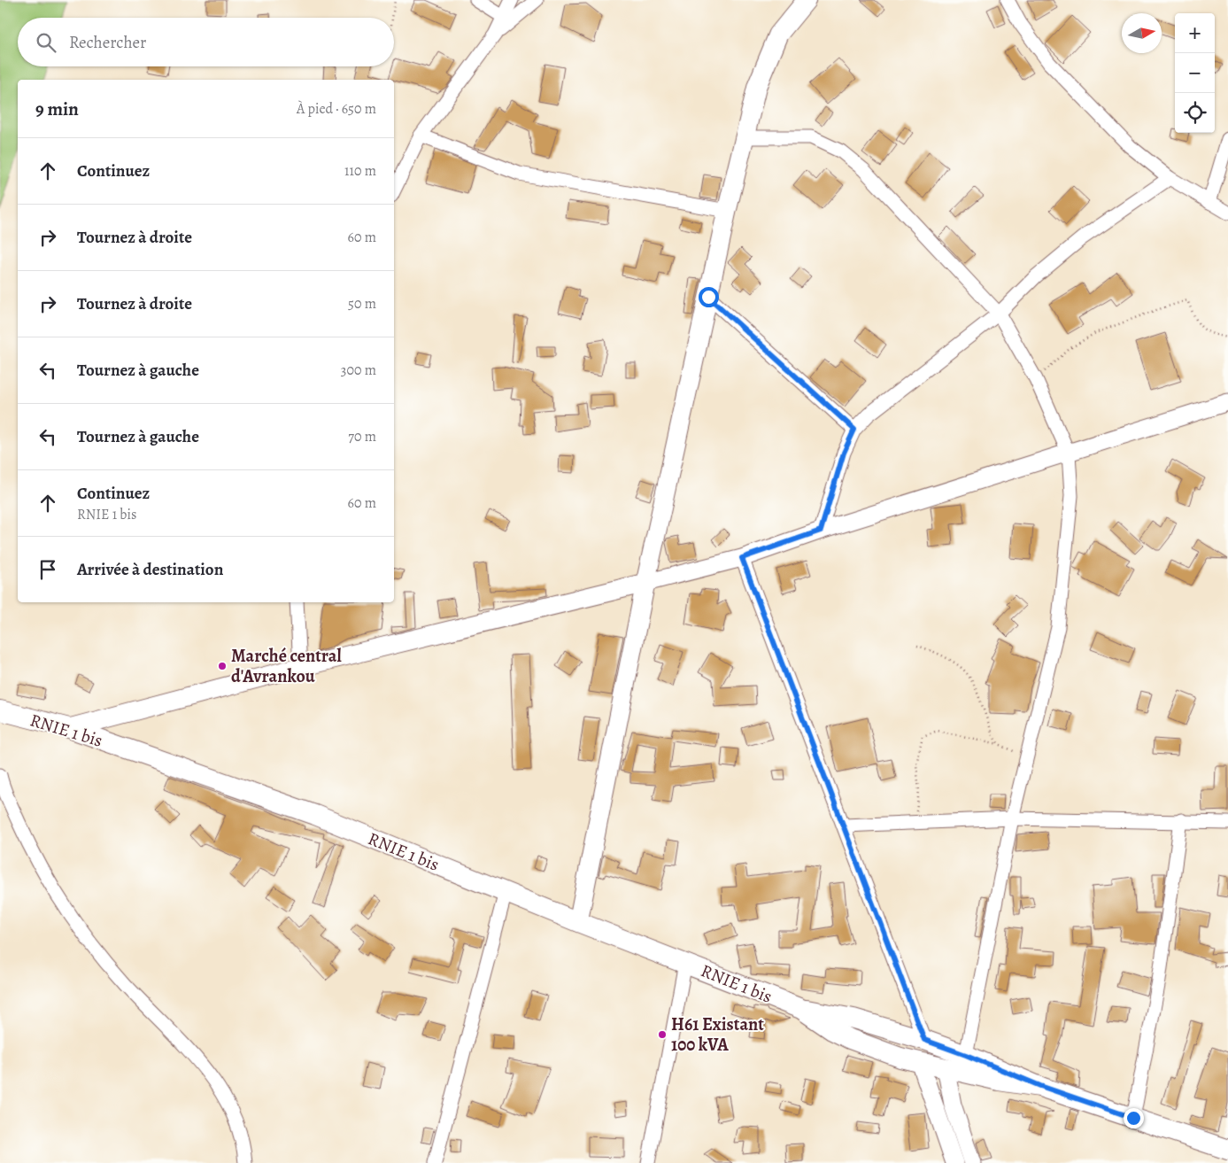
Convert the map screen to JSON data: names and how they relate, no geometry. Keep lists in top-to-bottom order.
{
  "streets": {
    "main road": ["RNIE 1 bis"]
  },
  "places": ["Marché central d'Avrankou", "H61 Existant 100 kVA"],
  "north": "right",
  "page": {
    "map_buttons": ["+", "−"],
    "search": "Rechercher",
    "heading": ["9 min", "À pied · 650 m"],
    "list": [
      ["Continuez", "110 m"],
      ["Tournez à droite", "60 m"],
      ["Tournez à droite", "50 m"],
      ["Tournez à gauche", "300 m"],
      ["Tournez à gauche", "70 m"],
      ["Continuez", "RNIE 1 bis", "60 m"],
      "Arrivée à destination"
    ]
  }
}
